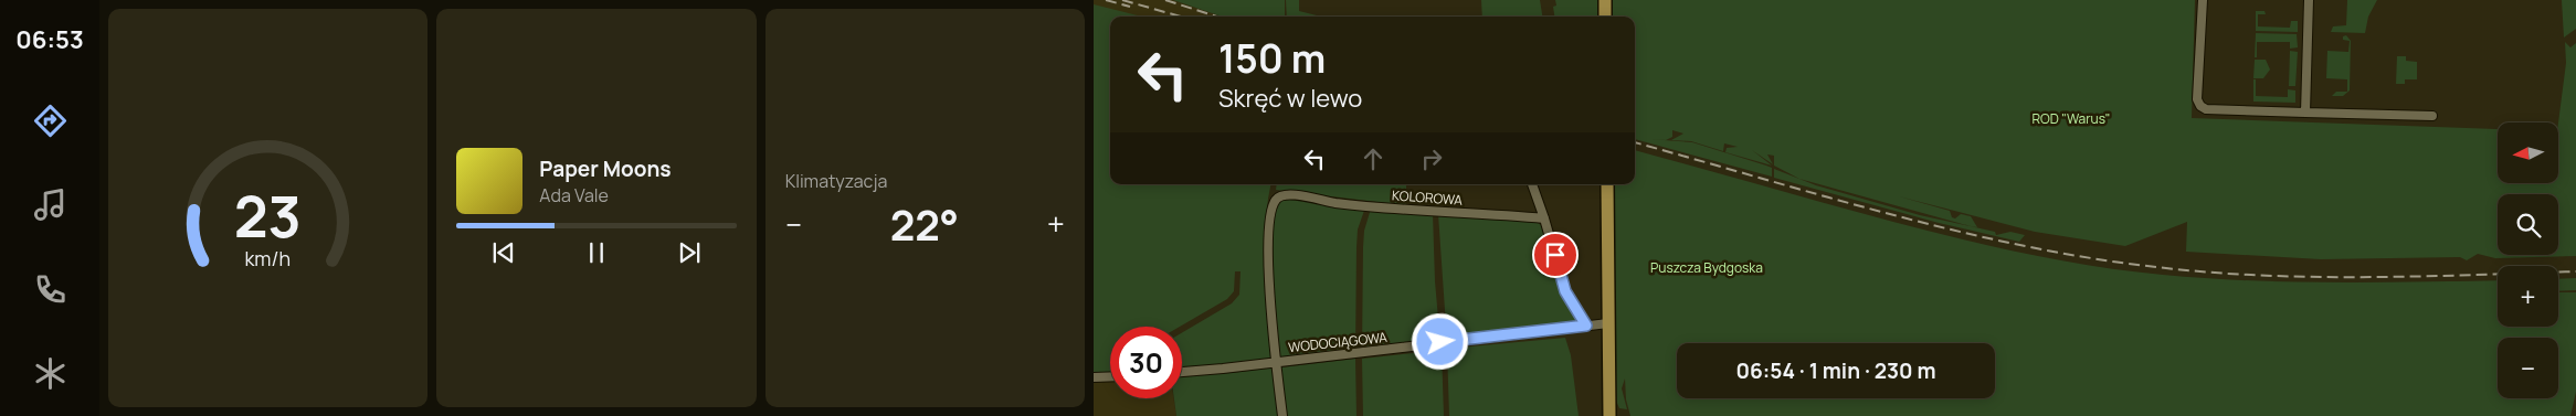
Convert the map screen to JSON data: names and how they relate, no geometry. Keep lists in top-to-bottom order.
{
  "streets": {
    "street": ["KOLOROWA", "WODOCIĄGOWA"]
  },
  "crossings": [
    ["KOLOROWA", "WODOCIĄGOWA"]
  ],
  "parks": ["ROD \"Warus\"", "Puszcza Bydgoska"],
  "north": "left",
  "page": {
    "tabs": "06:53",
    "tile": "Klimatyzacja",
    "turn": ["150 m", "Skręć w lewo"],
    "map_buttons": ["+", "−"],
    "song": ["Paper Moons", "Ada Vale"],
    "heat": ["−", "22°", "+"],
    "limit": "30",
    "trip": "06:54 · 1 min · 230 m",
    "gauge": ["23", "km/h"]
  }
}
